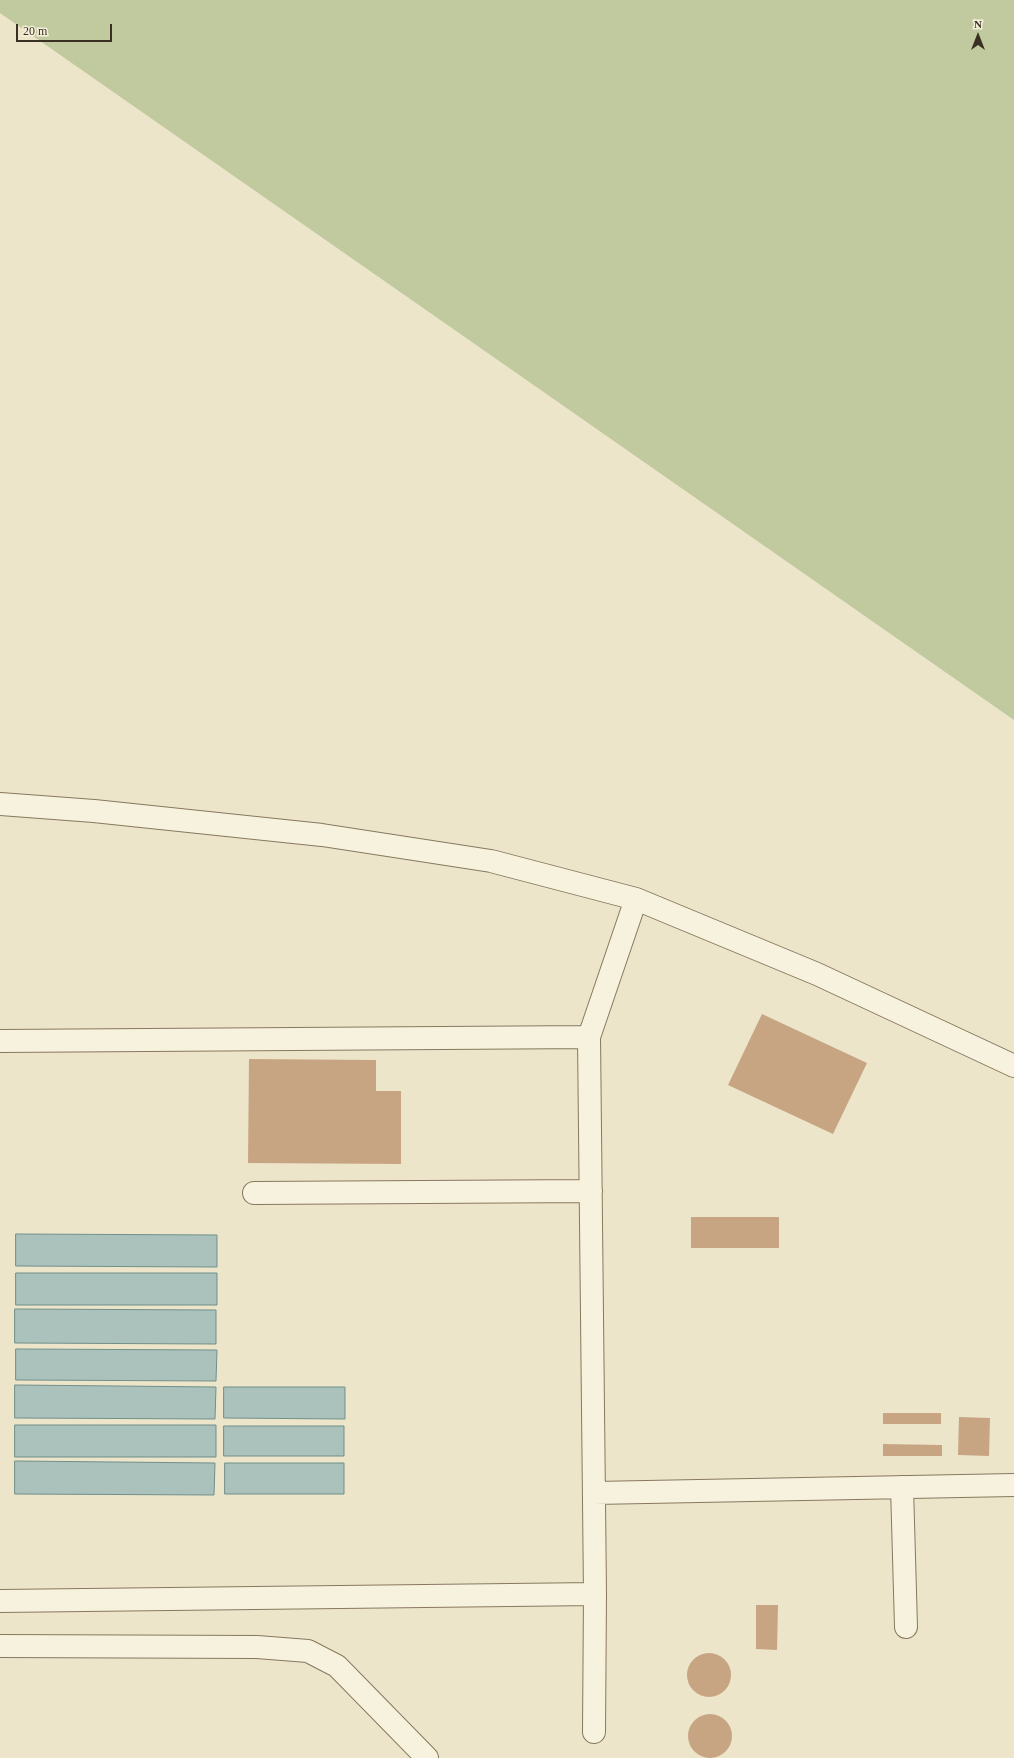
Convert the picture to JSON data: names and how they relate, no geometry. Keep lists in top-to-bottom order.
{
  "scale_bar": "20 m",
  "north": "top"
}
